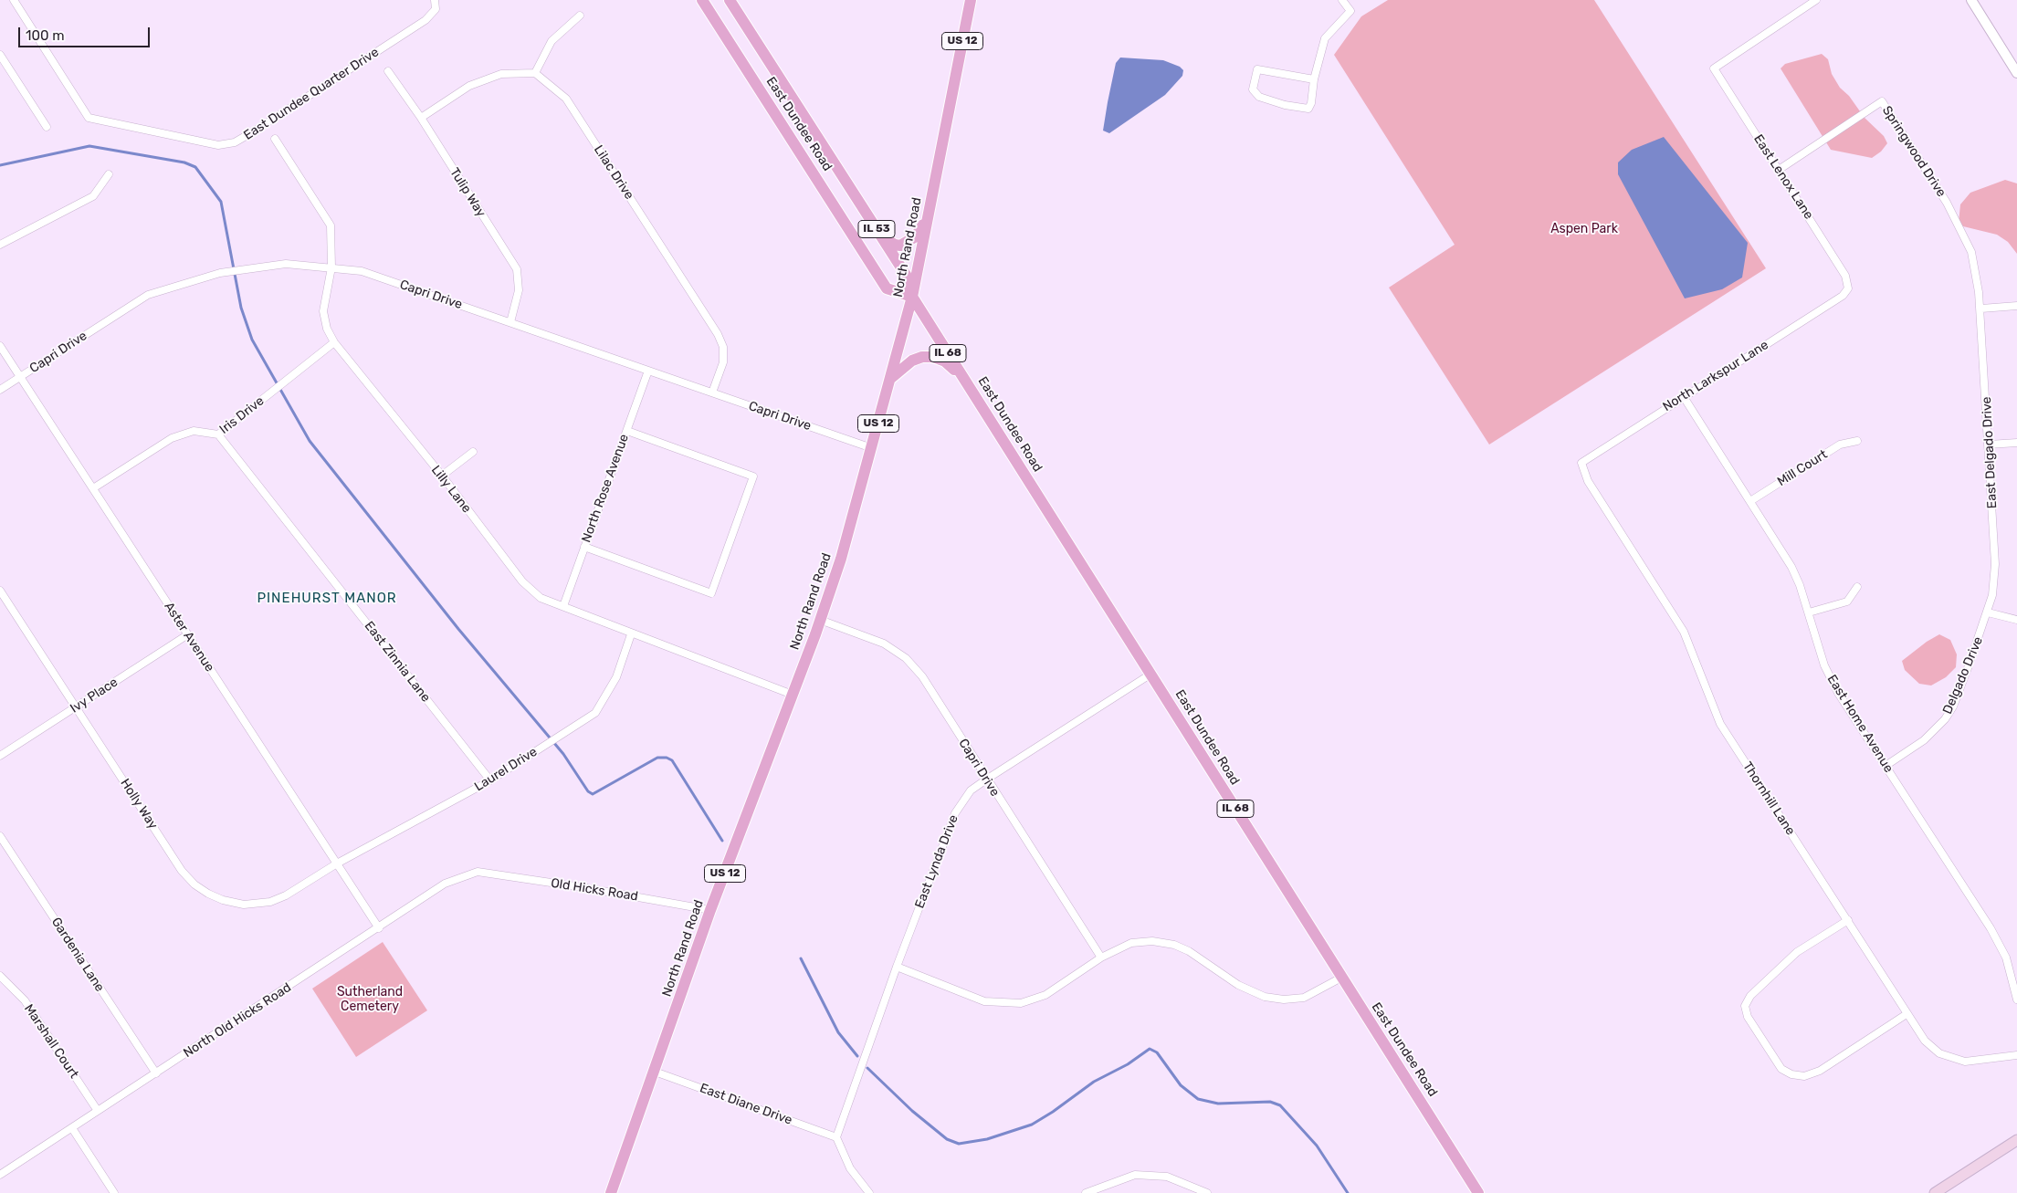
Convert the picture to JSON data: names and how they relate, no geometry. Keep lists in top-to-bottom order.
{
  "streets": {
    "main road": [
      "US 12",
      "East Dundee Road",
      "IL 53",
      "North Rand Road",
      "IL 68"
    ],
    "street": [
      "East Dundee Quarter Drive",
      "Springwood Drive",
      "Lilac Drive",
      "East Lenox Lane",
      "Tulip Way",
      "Capri Drive",
      "North Larkspur Lane",
      "Iris Drive",
      "East Delgado Drive",
      "Mill Court",
      "North Rose Avenue",
      "Lilly Lane",
      "Aster Avenue",
      "East Zinnia Lane",
      "Delgado Drive",
      "Ivy Place",
      "East Home Avenue",
      "Laurel Drive",
      "Thornhill Lane",
      "Holly Way",
      "East Lynda Drive",
      "Old Hicks Road",
      "Gardenia Lane",
      "North Old Hicks Road",
      "Marshall Court",
      "East Diane Drive"
    ]
  },
  "crossings": [
    ["East Dundee Road", "North Rand Road"],
    ["East Dundee Road", "East Lynda Drive"],
    ["Springwood Drive", "East Lenox Lane"],
    ["Springwood Drive", "East Delgado Drive"],
    ["Lilac Drive", "Capri Drive"],
    ["East Lenox Lane", "North Larkspur Lane"],
    ["Tulip Way", "Capri Drive"],
    ["North Rand Road", "Capri Drive"],
    ["North Rand Road", "Lilly Lane"],
    ["North Rand Road", "Old Hicks Road"],
    ["North Rand Road", "East Diane Drive"],
    ["Capri Drive", "North Rose Avenue"],
    ["Capri Drive", "Lilly Lane"],
    ["Capri Drive", "Aster Avenue"],
    ["Capri Drive", "East Lynda Drive"],
    ["North Larkspur Lane", "East Home Avenue"],
    ["North Larkspur Lane", "Thornhill Lane"],
    ["Iris Drive", "Lilly Lane"],
    ["Iris Drive", "Aster Avenue"],
    ["Iris Drive", "East Zinnia Lane"],
    ["East Delgado Drive", "Delgado Drive"],
    ["Mill Court", "East Home Avenue"],
    ["North Rose Avenue", "Lilly Lane"],
    ["Lilly Lane", "Laurel Drive"],
    ["Aster Avenue", "Ivy Place"],
    ["Aster Avenue", "Laurel Drive"],
    ["Aster Avenue", "Holly Way"],
    ["Aster Avenue", "North Old Hicks Road"],
    ["East Zinnia Lane", "Laurel Drive"],
    ["Delgado Drive", "East Home Avenue"],
    ["Ivy Place", "Holly Way"],
    ["Laurel Drive", "Holly Way"],
    ["East Lynda Drive", "East Diane Drive"],
    ["Old Hicks Road", "North Old Hicks Road"],
    ["Gardenia Lane", "North Old Hicks Road"],
    ["North Old Hicks Road", "Marshall Court"]
  ],
  "districts": ["PINEHURST MANOR"],
  "parks": ["Aspen Park", "Sutherland Cemetery"],
  "scale_bar": "100 m"
}
